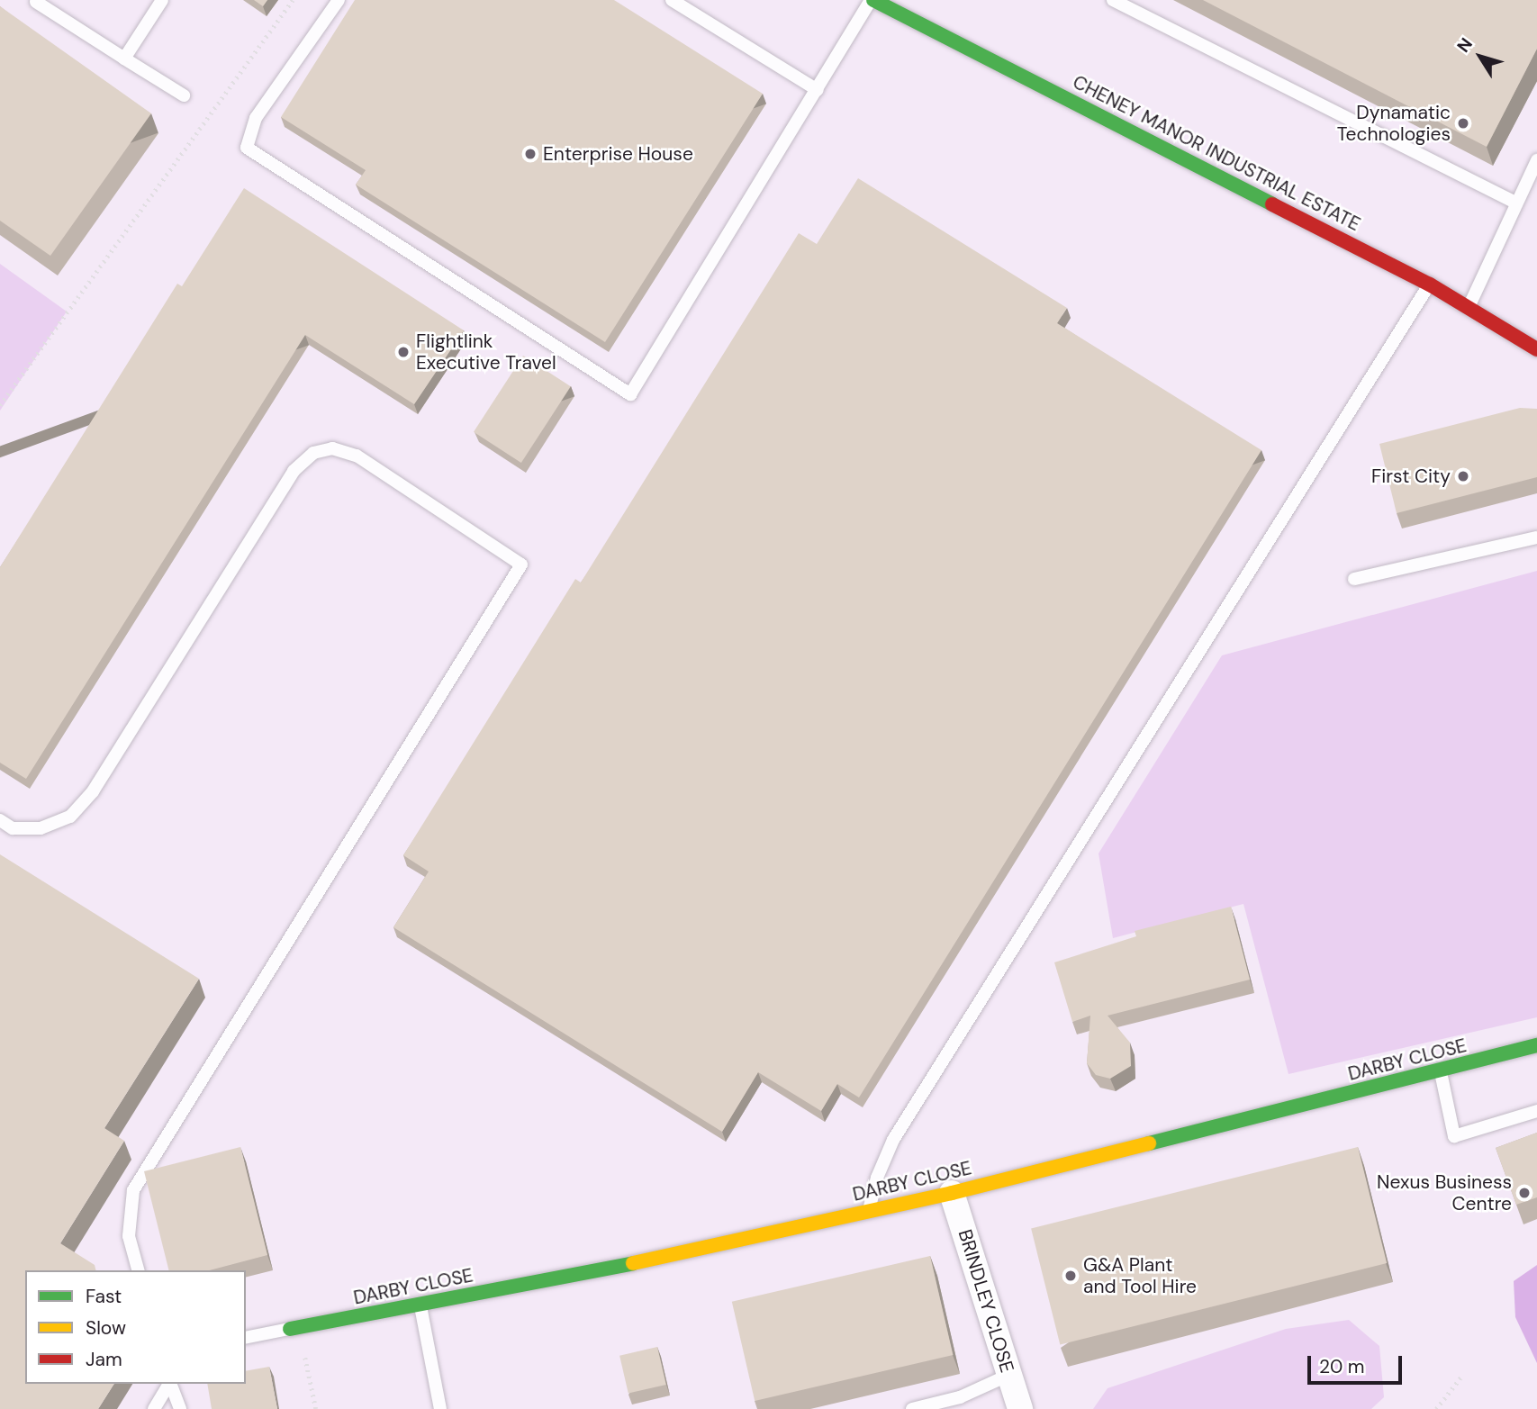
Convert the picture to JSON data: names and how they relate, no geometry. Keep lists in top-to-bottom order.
{
  "streets": {
    "street": ["CHENEY MANOR INDUSTRIAL ESTATE", "DARBY CLOSE", "BRINDLEY CLOSE"]
  },
  "crossings": [
    ["DARBY CLOSE", "BRINDLEY CLOSE"]
  ],
  "places": [
    "Dynamatic Technologies",
    "Enterprise House",
    "Flightlink Executive Travel",
    "First City",
    "Nexus Business Centre",
    "G&A Plant and Tool Hire"
  ],
  "legend": ["Fast", "Slow", "Jam"],
  "scale_bar": "20 m",
  "north": "top left"
}
